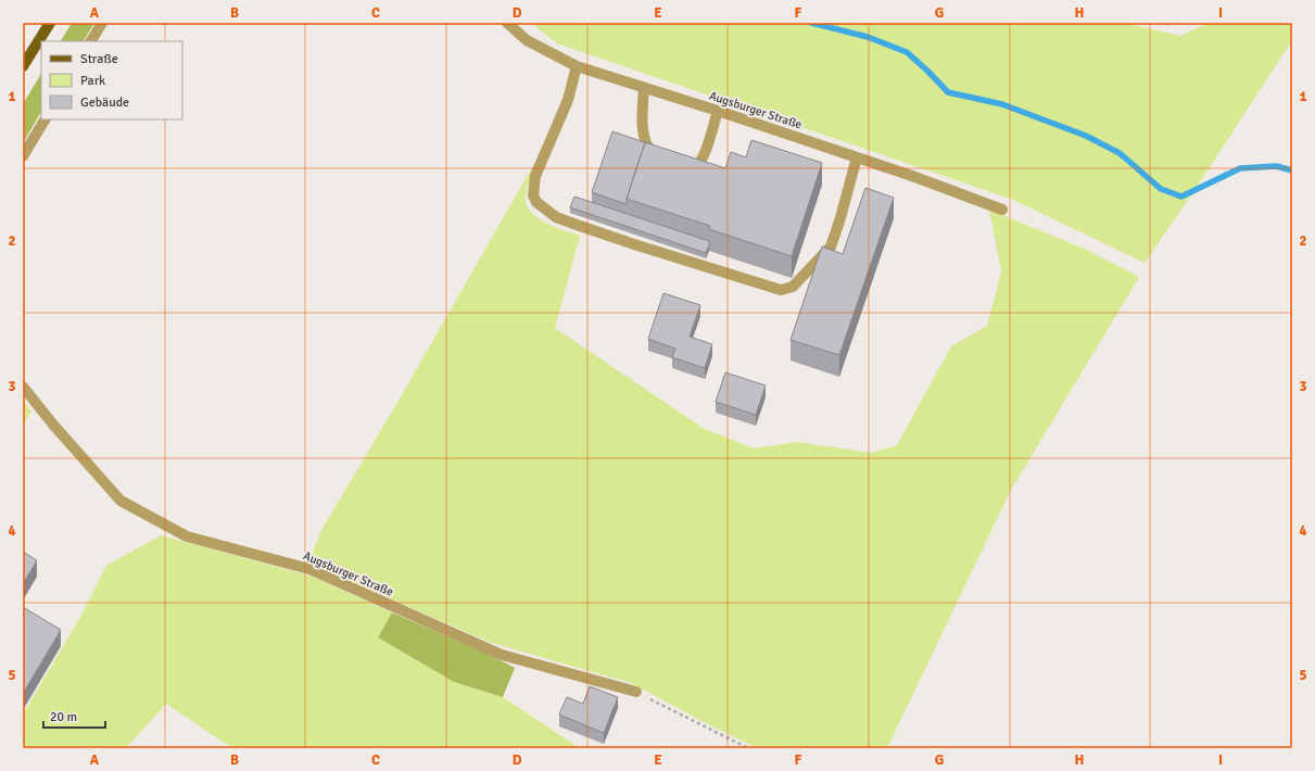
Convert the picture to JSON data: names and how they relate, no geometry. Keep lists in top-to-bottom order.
{
  "streets": {
    "lane": ["Augsburger Straße"]
  },
  "legend": ["Straße", "Park", "Gebäude"],
  "scale_bar": "20 m",
  "grid": {
    "columns": [
      "A",
      "B",
      "C",
      "D",
      "E",
      "F",
      "G",
      "H",
      "I"
    ],
    "rows": [
      "1",
      "2",
      "3",
      "4",
      "5"
    ]
  }
}
